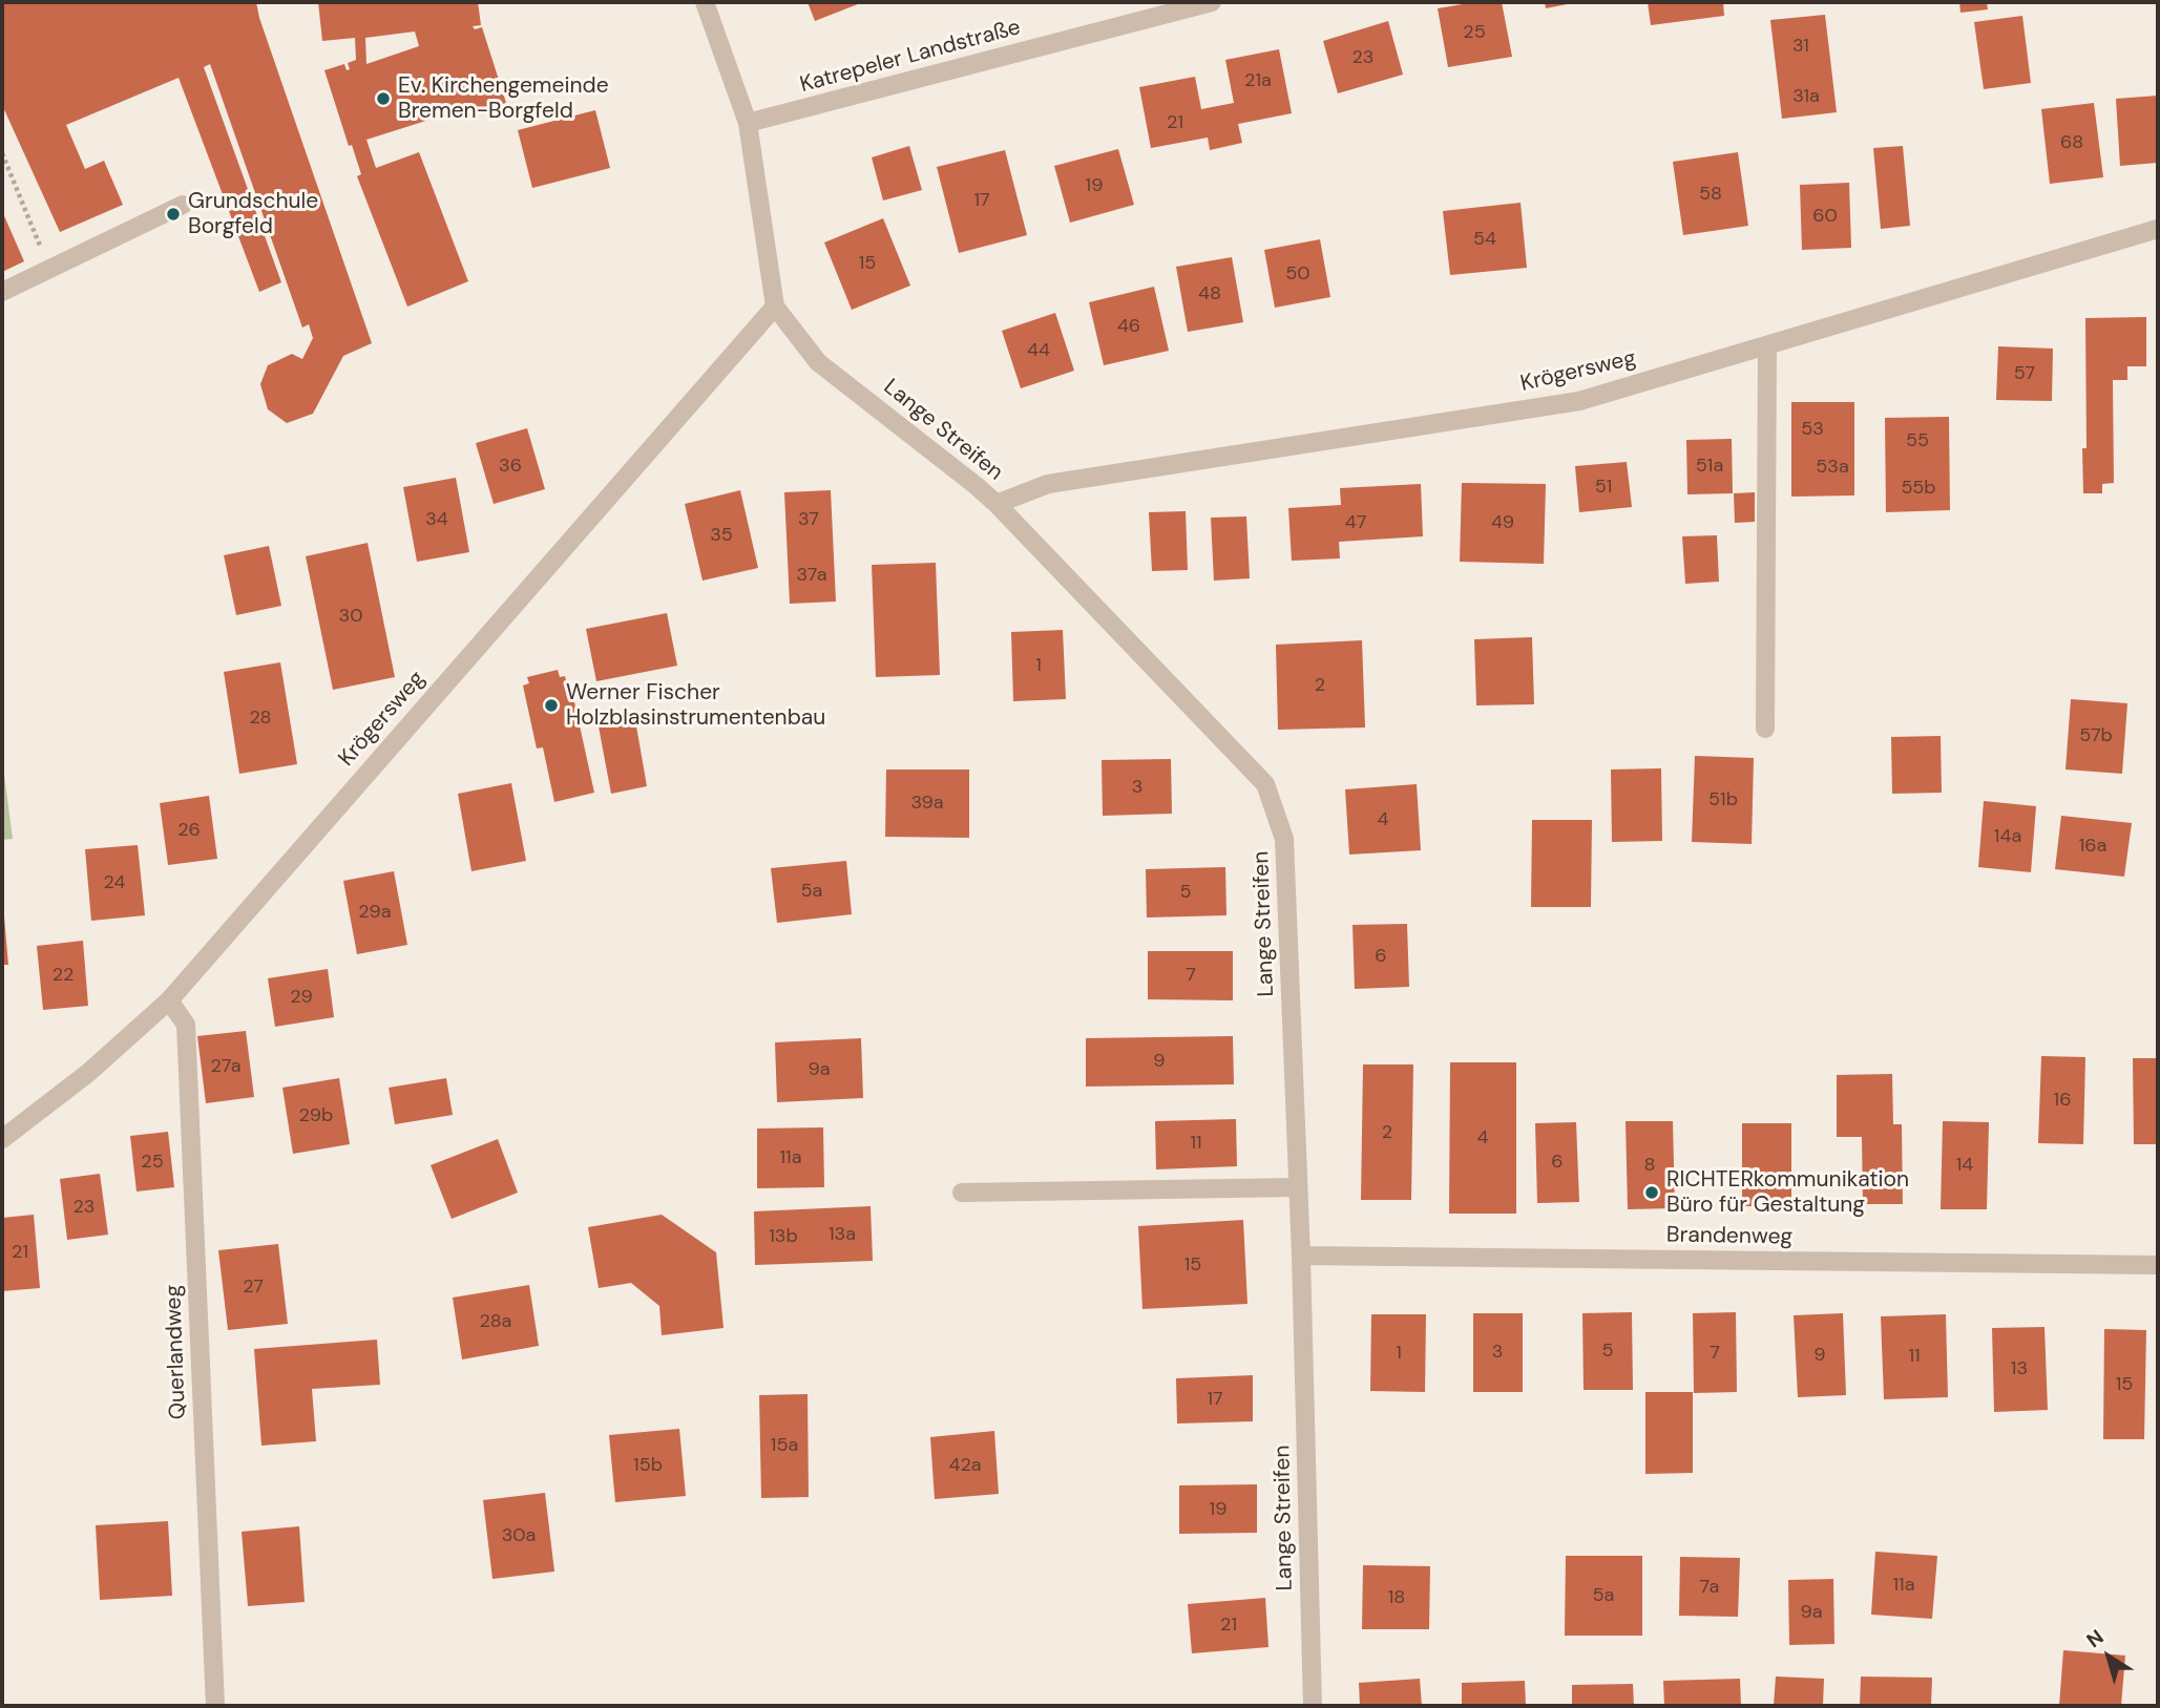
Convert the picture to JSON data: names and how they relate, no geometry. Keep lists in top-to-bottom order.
{
  "streets": {
    "street": [
      "Katrepeler Landstraße",
      "Krögersweg",
      "Lange Streifen",
      "Brandenweg",
      "Querlandweg"
    ]
  },
  "crossings": [
    ["Krögersweg", "Lange Streifen"],
    ["Krögersweg", "Querlandweg"],
    ["Lange Streifen", "Brandenweg"]
  ],
  "places": [
    "Ev. Kirchengemeinde Bremen-Borgfeld",
    "Grundschule Borgfeld",
    "Werner Fischer Holzblasinstrumentenbau",
    "RICHTERkommunikation Büro für Gestaltung"
  ],
  "house_numbers": [
    "25",
    "31",
    "23",
    "21a",
    "31a",
    "21",
    "68",
    "19",
    "58",
    "17",
    "60",
    "54",
    "15",
    "50",
    "48",
    "46",
    "44",
    "57",
    "53",
    "55",
    "36",
    "51a",
    "53a",
    "51",
    "55b",
    "34",
    "37",
    "47",
    "49",
    "35",
    "37a",
    "30",
    "1",
    "2",
    "28",
    "57b",
    "3",
    "51b",
    "39a",
    "4",
    "26",
    "14a",
    "16a",
    "24",
    "5a",
    "5",
    "29a",
    "6",
    "22",
    "7",
    "29",
    "9",
    "27a",
    "9a",
    "16",
    "29b",
    "2",
    "4",
    "11",
    "11a",
    "25",
    "6",
    "8",
    "14",
    "23",
    "13a",
    "13b",
    "21",
    "15",
    "27",
    "28a",
    "5",
    "3",
    "1",
    "7",
    "9",
    "11",
    "13",
    "15",
    "17",
    "15a",
    "15b",
    "42a",
    "19",
    "30a",
    "11a",
    "7a",
    "5a",
    "18",
    "9a",
    "21"
  ],
  "north": "top left"
}
